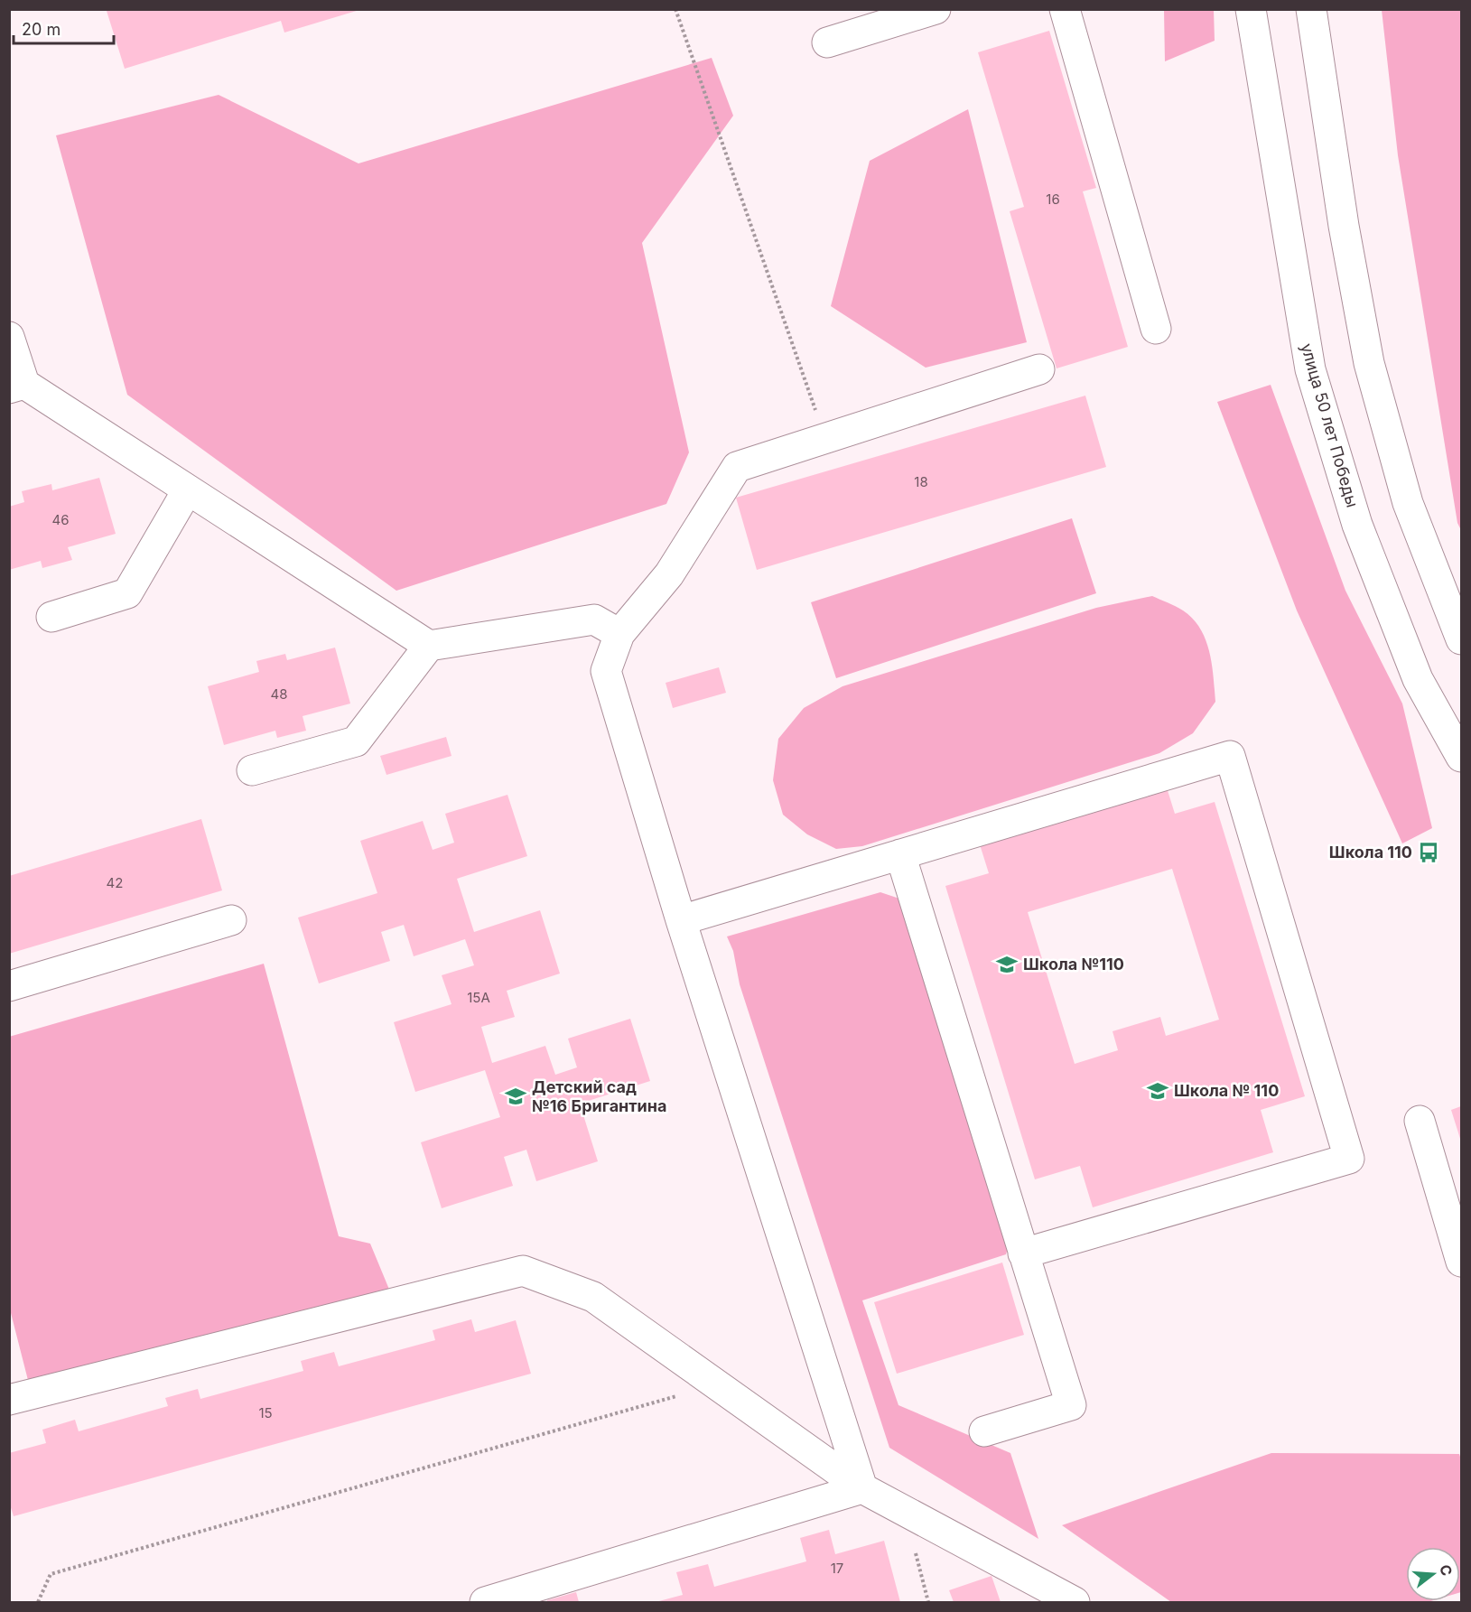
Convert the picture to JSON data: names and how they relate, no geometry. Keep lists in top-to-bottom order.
{
  "streets": {
    "street": ["улица 50 лет Победы"]
  },
  "places": {
    "bus stop": ["Школа 110"],
    "school or university": ["Школа №110", "Школа № 110", "Детский сад №16 Бригантина"]
  },
  "house_numbers": [
    "16",
    "18",
    "46",
    "48",
    "42",
    "15А",
    "15",
    "17"
  ],
  "scale_bar": "20 m",
  "north": "right"
}
